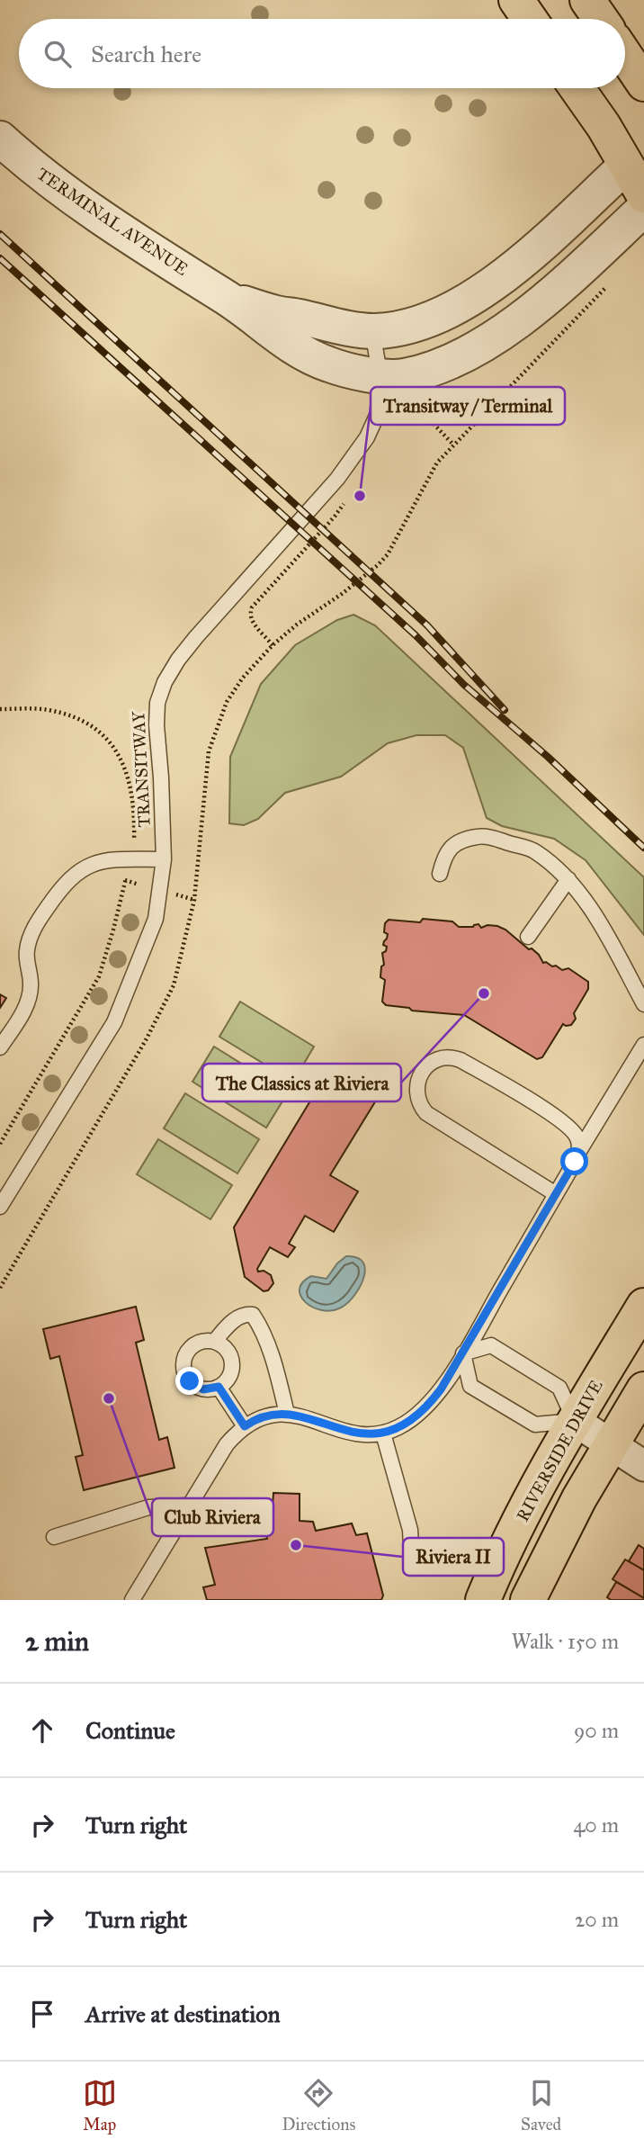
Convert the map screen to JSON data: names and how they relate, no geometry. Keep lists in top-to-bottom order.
{
  "streets": {
    "main road": ["RIVERSIDE DRIVE"],
    "street": ["TERMINAL AVENUE"],
    "lane": ["TRANSITWAY"]
  },
  "crossings": [
    ["TERMINAL AVENUE", "TRANSITWAY"]
  ],
  "places": [
    "Transitway / Terminal",
    "The Classics at Riviera",
    "Club Riviera",
    "Riviera II"
  ],
  "page": {
    "search": "Search here",
    "heading": ["2 min", "Walk · 150 m"],
    "list": [
      ["Continue", "90 m"],
      ["Turn right", "40 m"],
      ["Turn right", "20 m"],
      "Arrive at destination"
    ],
    "nav": ["Map", "Directions", "Saved"]
  }
}
